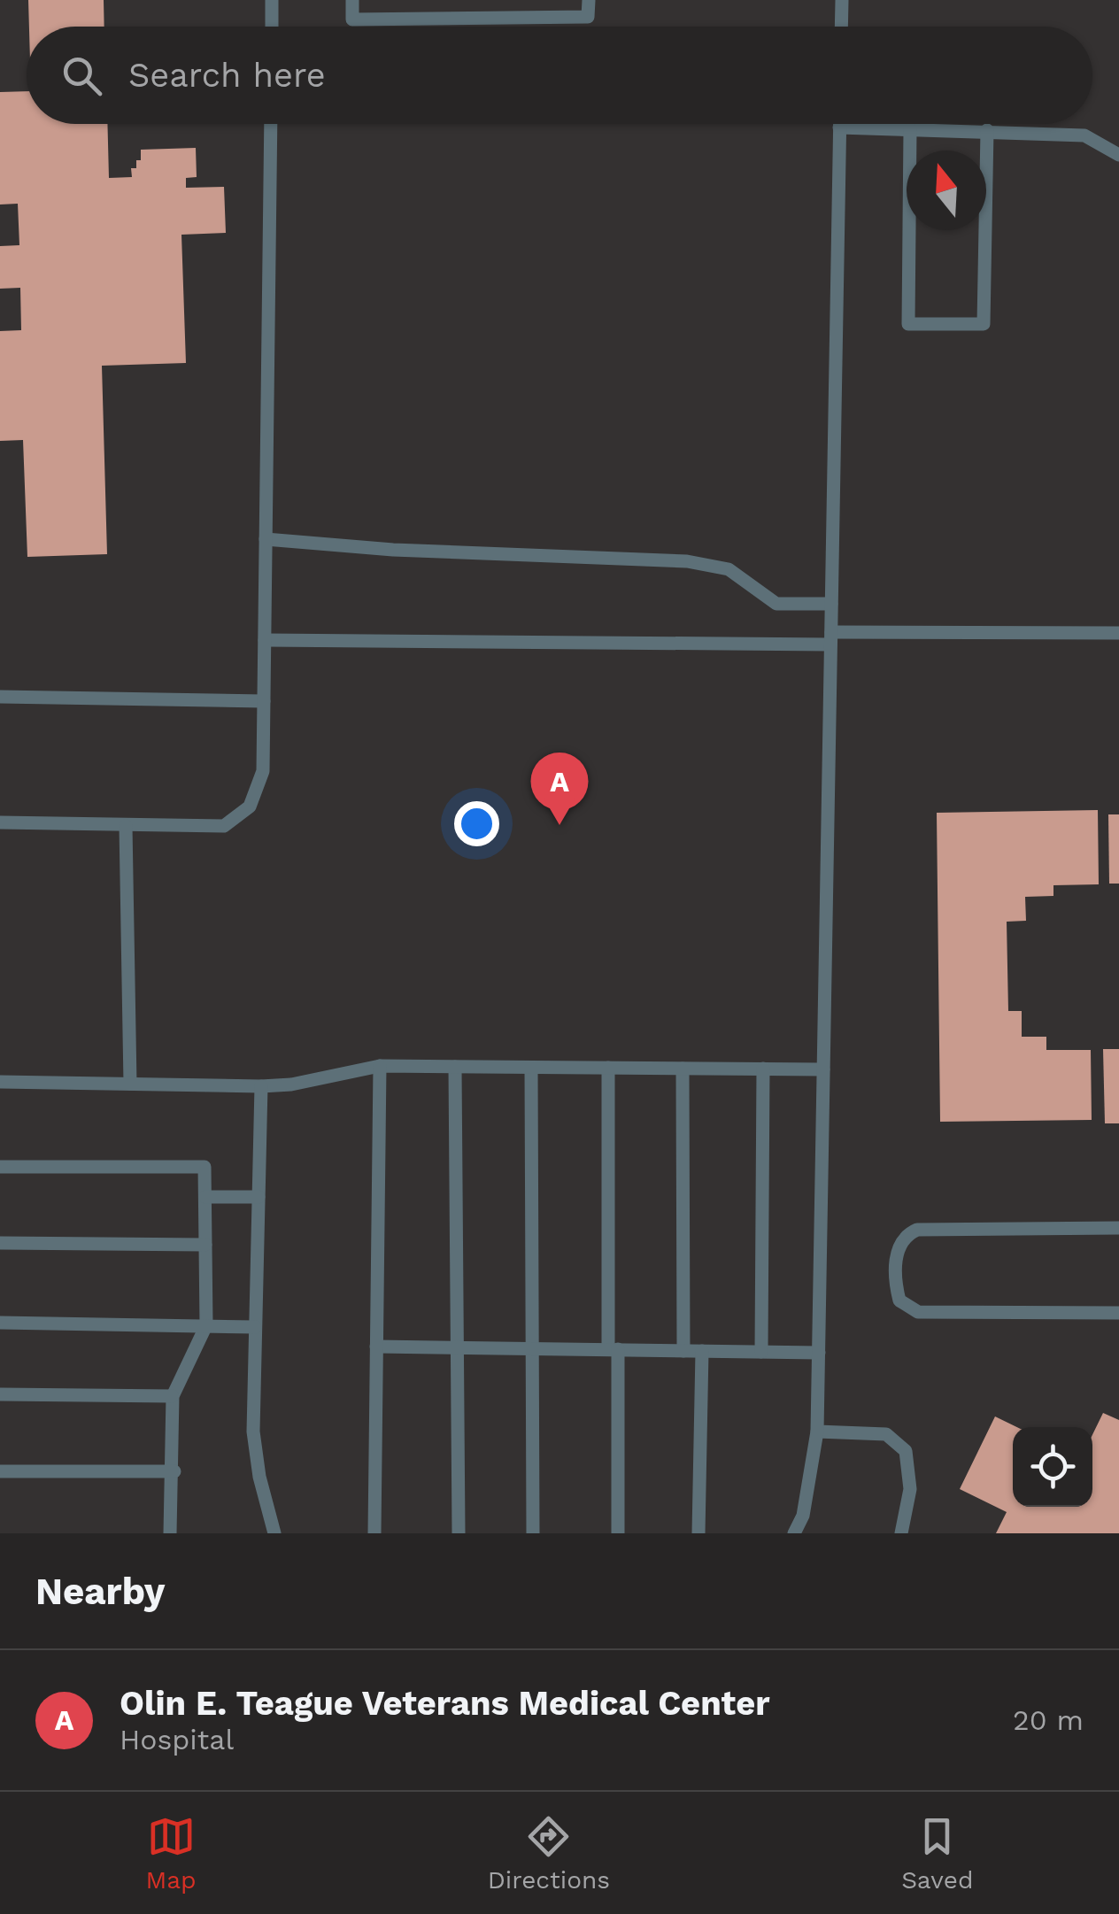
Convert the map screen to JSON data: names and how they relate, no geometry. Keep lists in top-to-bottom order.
{
  "north": "top",
  "page": {
    "search": "Search here",
    "pins": "A",
    "heading": "Nearby",
    "list": [
      {
        "mark": "A",
        "name": "Olin E. Teague Veterans Medical Center",
        "note": "Hospital",
        "value": "20 m"
      }
    ],
    "nav": ["Map", "Directions", "Saved"]
  }
}
